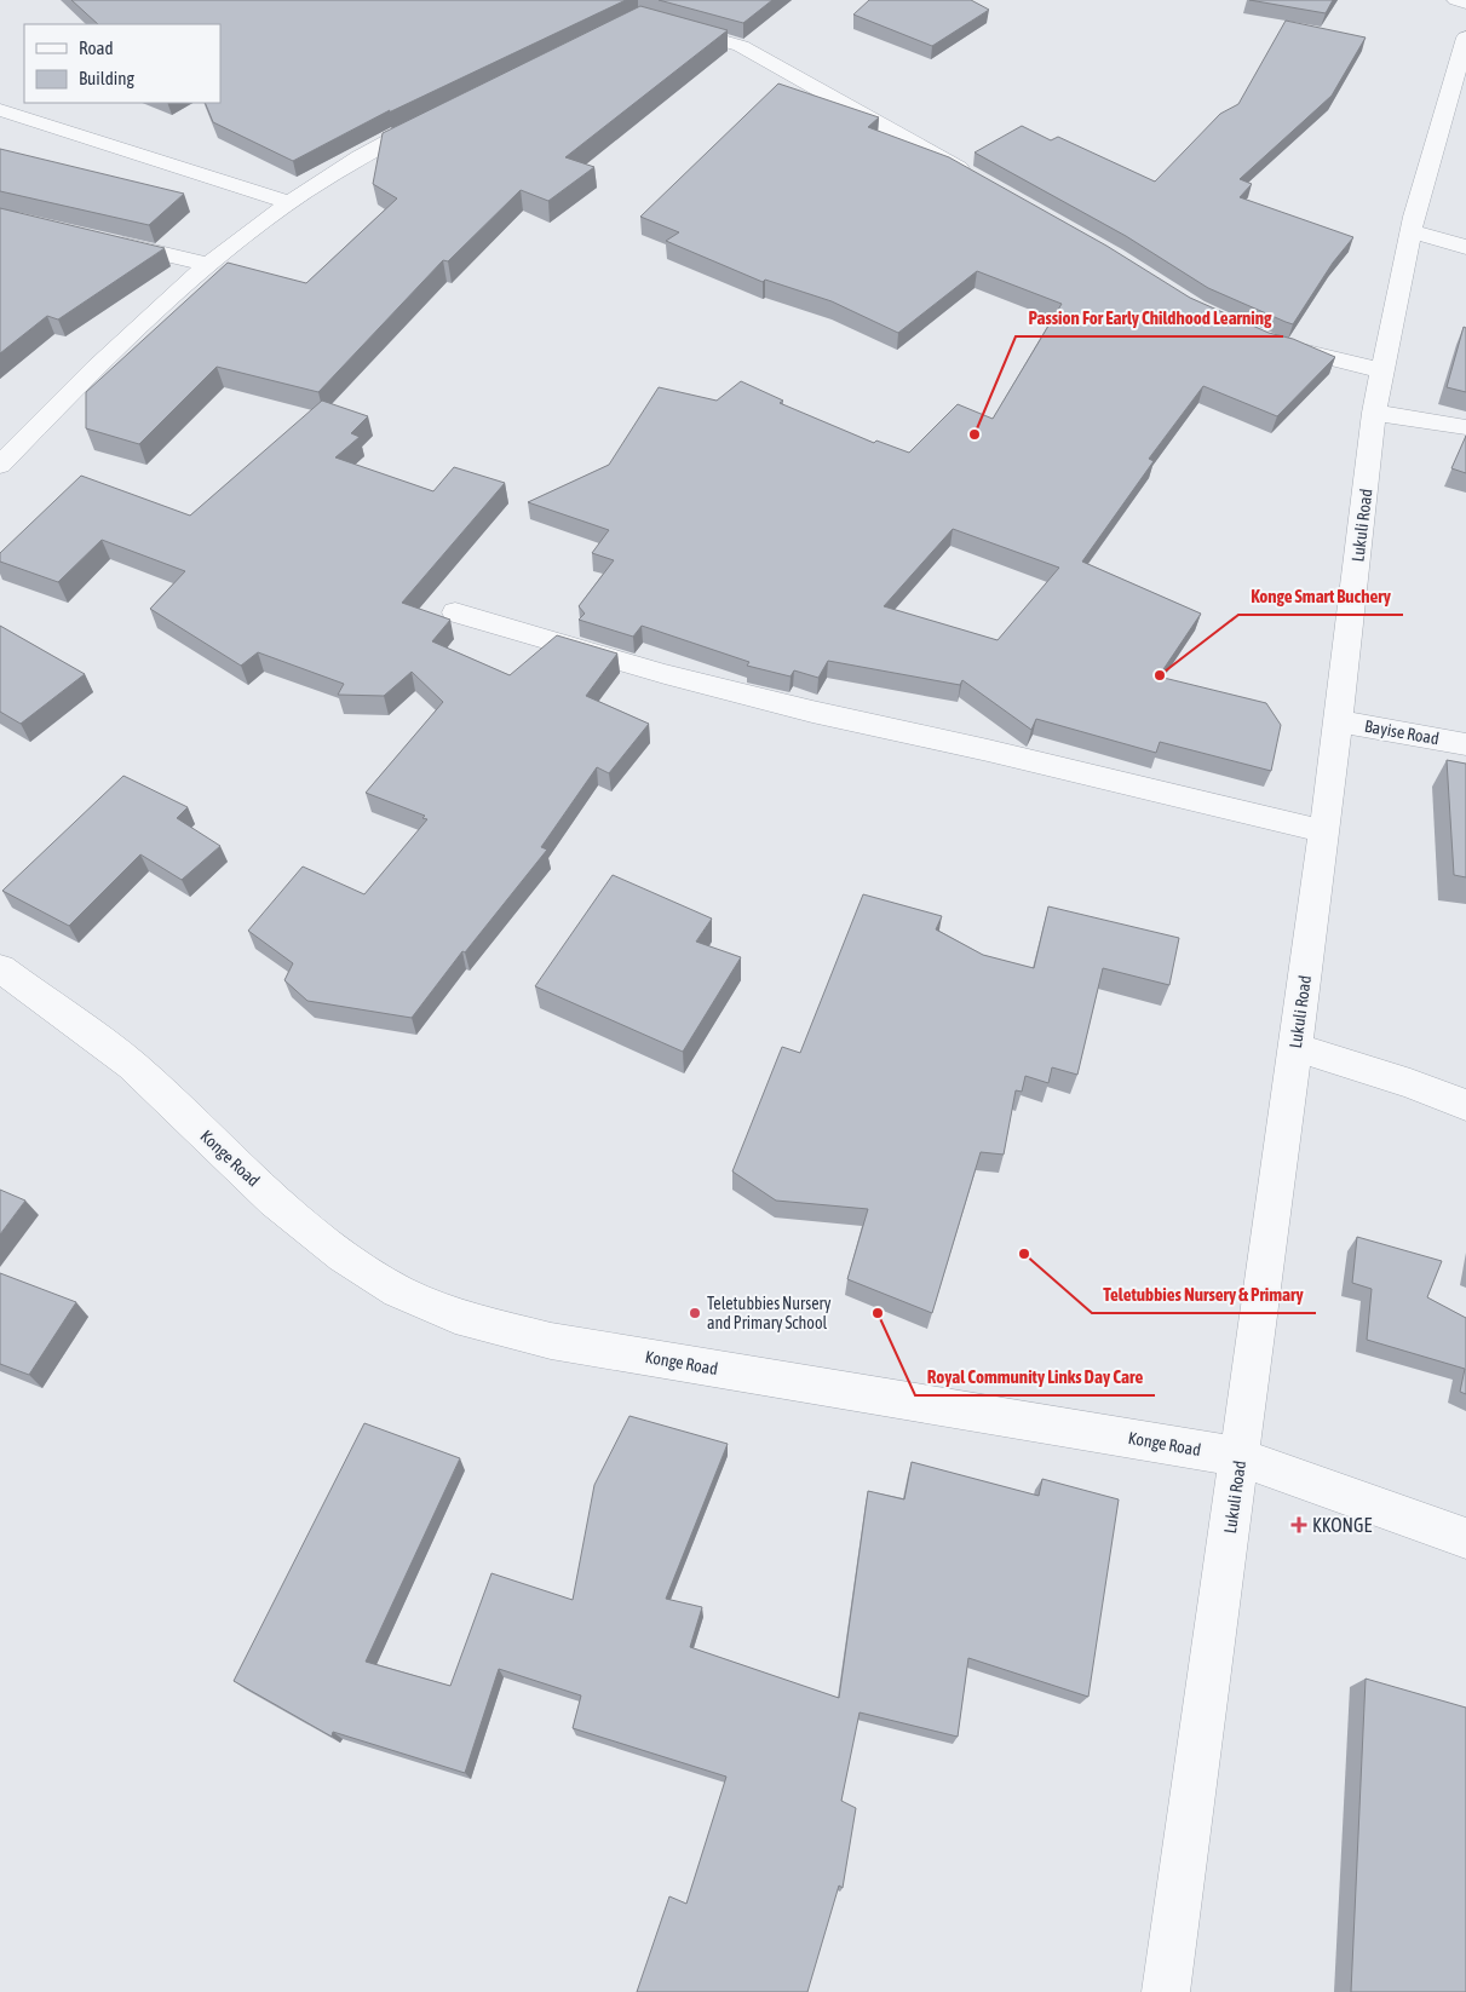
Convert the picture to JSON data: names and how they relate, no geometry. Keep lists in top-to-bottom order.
{
  "streets": {
    "street": ["Lukuli Road", "Bayise Road", "Konge Road"]
  },
  "crossings": [
    ["Lukuli Road", "Bayise Road"],
    ["Lukuli Road", "Konge Road"]
  ],
  "places": {
    "other": [
      "Passion For Early Childhood Learning",
      "Konge Smart Buchery",
      "Teletubbies Nursery & Primary",
      "Teletubbies Nursery and Primary School",
      "Royal Community Links Day Care"
    ],
    "health": ["KKONGE"]
  },
  "legend": ["Road", "Building"]
}
